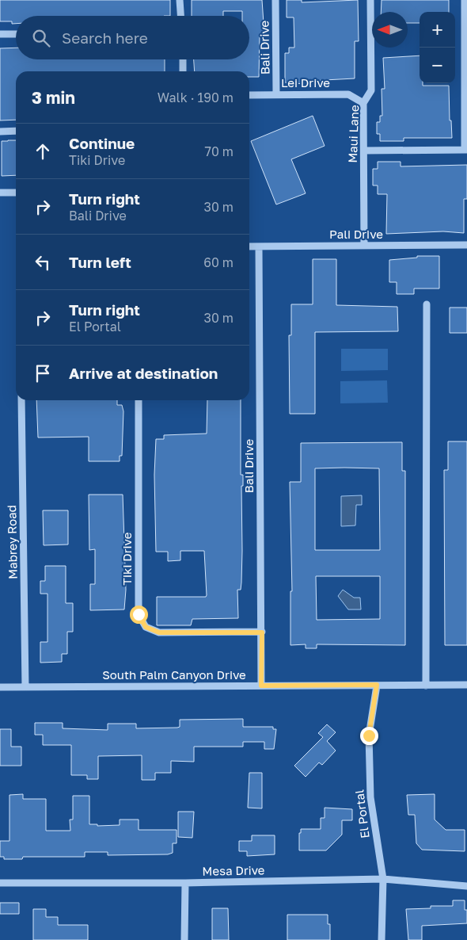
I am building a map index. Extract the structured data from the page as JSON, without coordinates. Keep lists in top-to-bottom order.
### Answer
{
  "streets": {
    "street": [
      "Bali Drive",
      "Lei Drive",
      "Maui Lane",
      "Pali Drive",
      "Mabrey Road",
      "Tiki Drive",
      "South Palm Canyon Drive",
      "El Portal",
      "Mesa Drive"
    ]
  },
  "crossings": [
    ["Bali Drive", "Lei Drive"],
    ["Bali Drive", "Pali Drive"],
    ["Bali Drive", "Tiki Drive"],
    ["Bali Drive", "South Palm Canyon Drive"],
    ["Lei Drive", "Maui Lane"],
    ["Maui Lane", "Pali Drive"],
    ["Mabrey Road", "South Palm Canyon Drive"],
    ["South Palm Canyon Drive", "El Portal"],
    ["El Portal", "Mesa Drive"]
  ],
  "north": "left",
  "page": {
    "map_buttons": ["+", "−"],
    "search": "Search here",
    "heading": ["3 min", "Walk · 190 m"],
    "list": [
      ["Continue", "Tiki Drive", "70 m"],
      ["Turn right", "Bali Drive", "30 m"],
      ["Turn left", "60 m"],
      ["Turn right", "El Portal", "30 m"],
      "Arrive at destination"
    ]
  }
}
